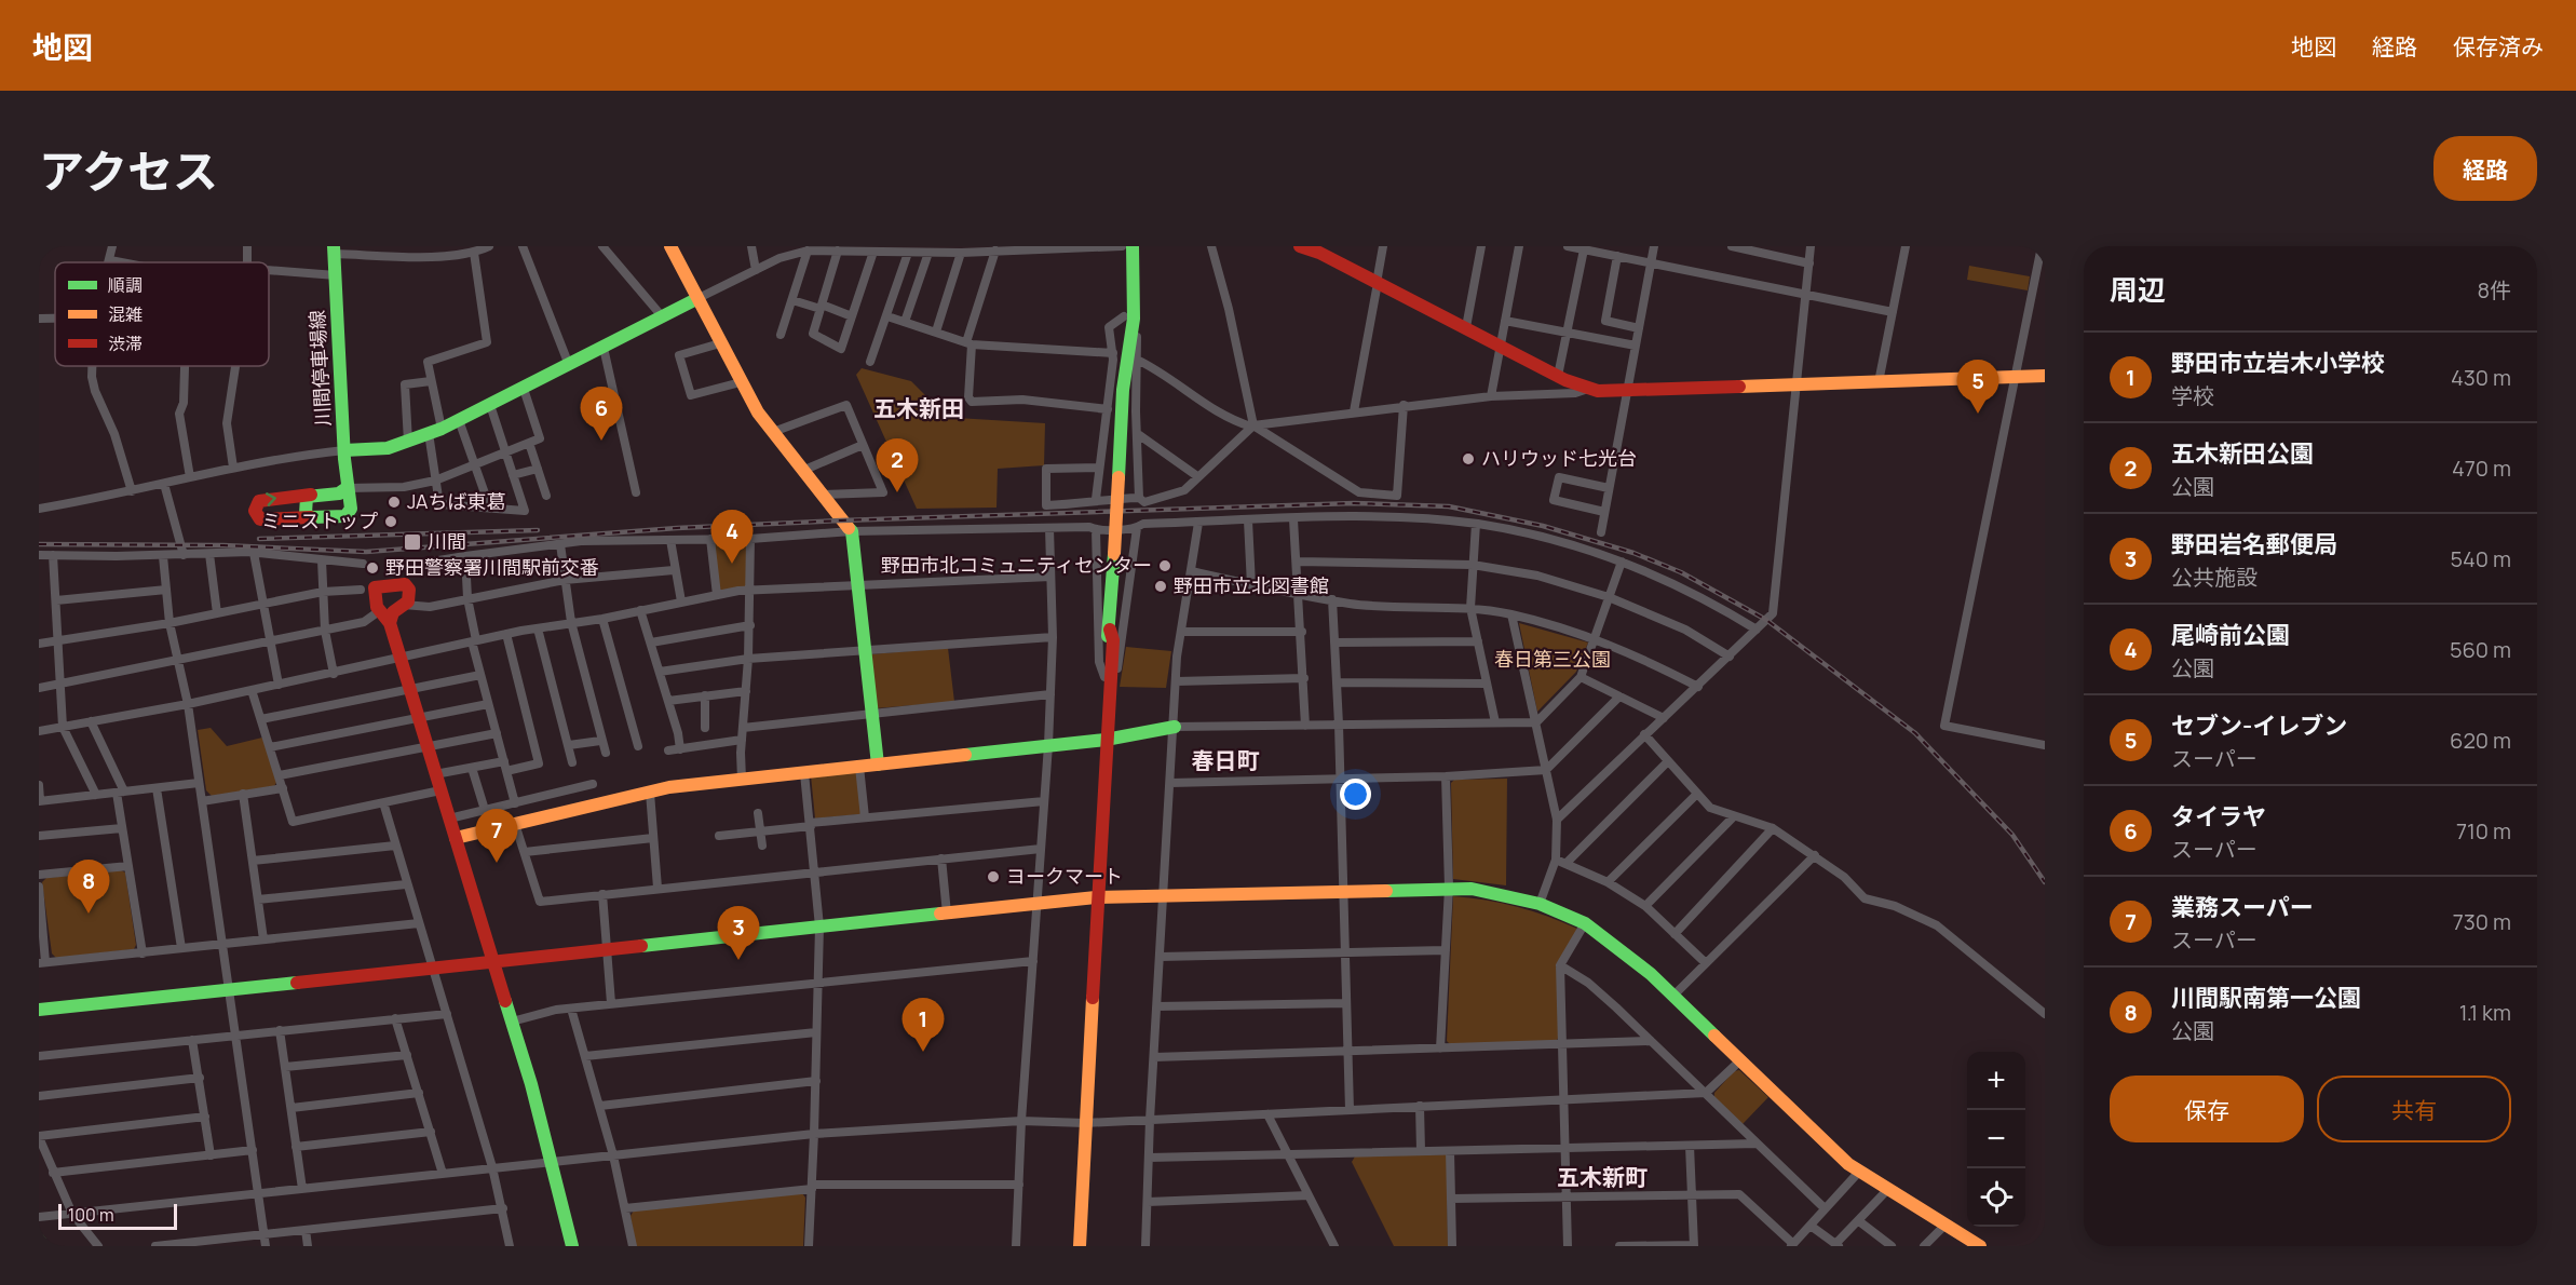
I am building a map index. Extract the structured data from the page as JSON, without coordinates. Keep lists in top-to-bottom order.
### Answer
{
  "streets": {
    "street": ["川間停車場線"]
  },
  "districts": ["五木新田", "春日町", "五木新町"],
  "parks": ["春日第三公園"],
  "places": {
    "other": [
      "ハリウッド七光台",
      "JAちば東葛",
      "ミニストップ",
      "野田市北コミュニティセンター",
      "野田警察署川間駅前交番",
      "野田市立北図書館",
      "ヨークマート"
    ],
    "transit": ["川間"]
  },
  "legend": ["順調", "混雑", "渋滞"],
  "scale_bar": "100 m",
  "page": {
    "header": "地図",
    "nav": ["地図", "経路", "保存済み"],
    "title": "アクセス",
    "buttons": [
      "経路",
      ["保存", "共有"]
    ],
    "heading": ["周辺", "8件"],
    "list": [
      {
        "mark": "1",
        "name": "野田市立岩木小学校",
        "note": "学校",
        "value": "430 m"
      },
      {
        "mark": "2",
        "name": "五木新田公園",
        "note": "公園",
        "value": "470 m"
      },
      {
        "mark": "3",
        "name": "野田岩名郵便局",
        "note": "公共施設",
        "value": "540 m"
      },
      {
        "mark": "4",
        "name": "尾崎前公園",
        "note": "公園",
        "value": "560 m"
      },
      {
        "mark": "5",
        "name": "セブン-イレブン",
        "note": "スーパー",
        "value": "620 m"
      },
      {
        "mark": "6",
        "name": "タイラヤ",
        "note": "スーパー",
        "value": "710 m"
      },
      {
        "mark": "7",
        "name": "業務スーパー",
        "note": "スーパー",
        "value": "730 m"
      },
      {
        "mark": "8",
        "name": "川間駅南第一公園",
        "note": "公園",
        "value": "1.1 km"
      }
    ],
    "pins": [
      "5",
      "6",
      "2",
      "4",
      "7",
      "8",
      "3",
      "1"
    ],
    "map_buttons": ["+", "−"],
    "scale": "100 m"
  }
}
